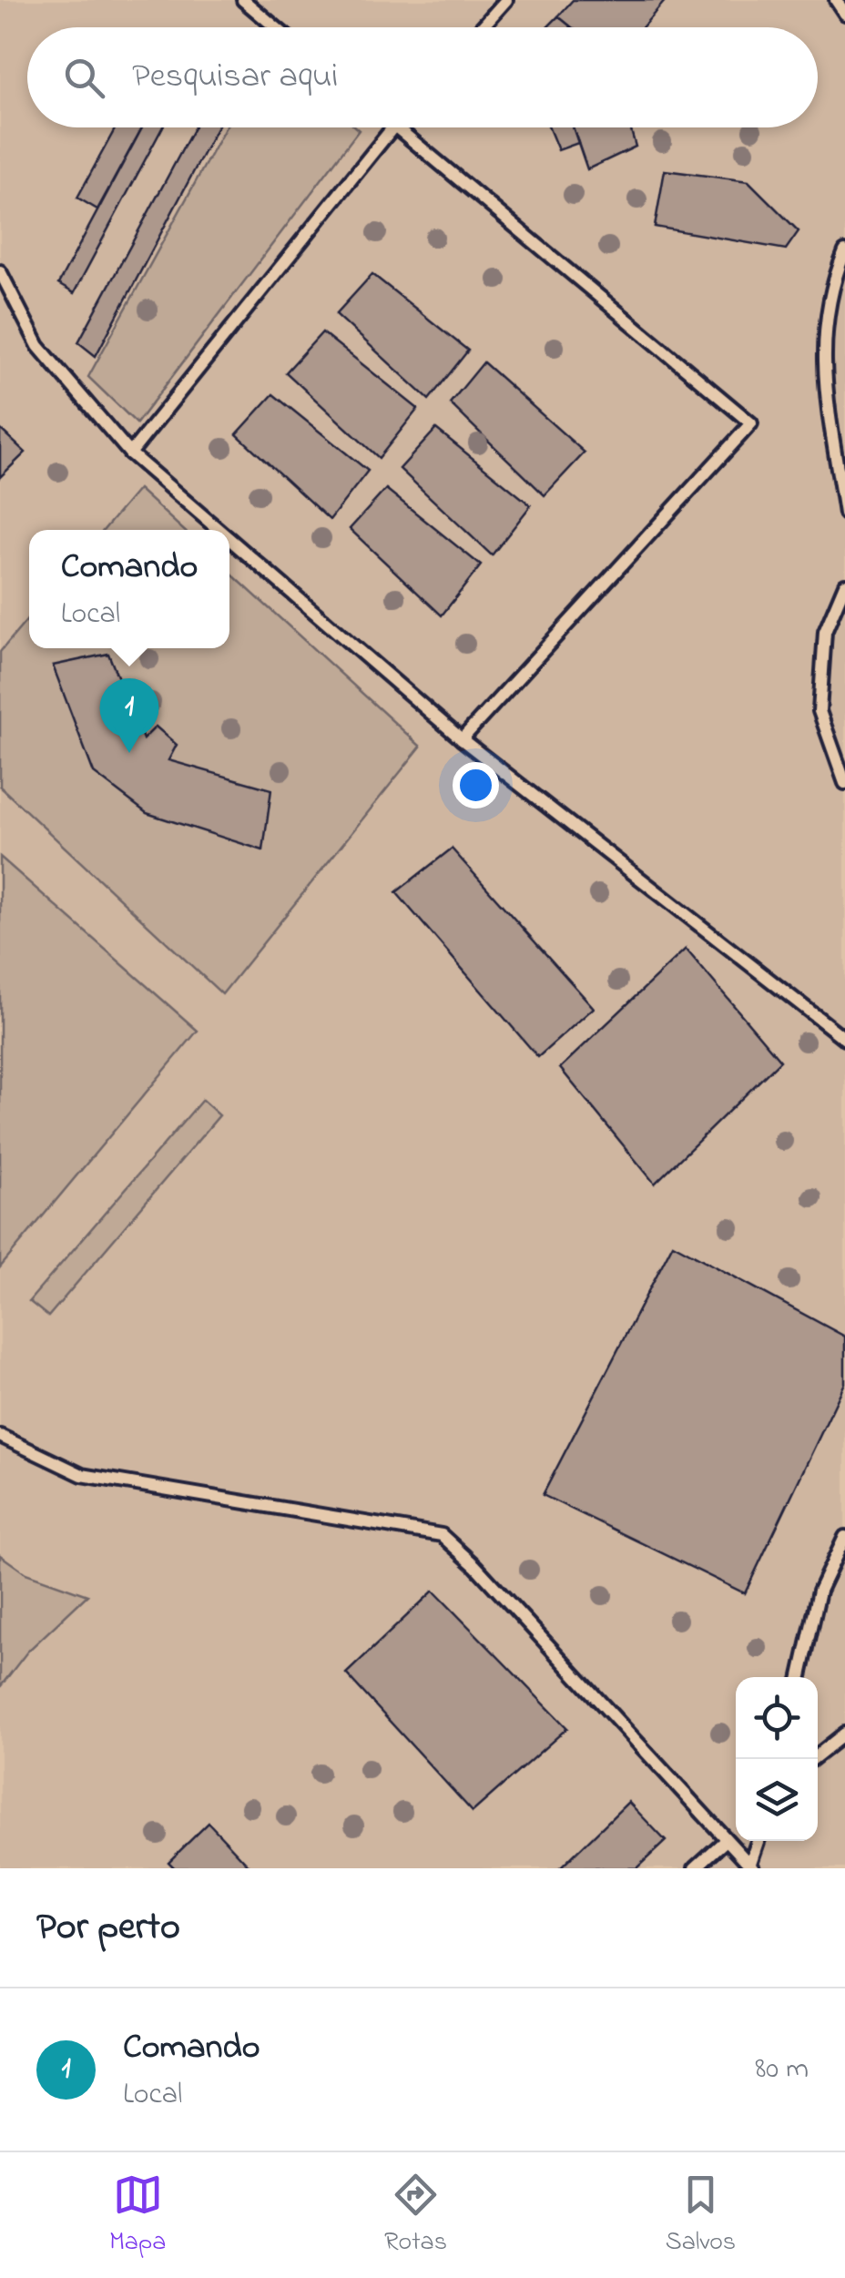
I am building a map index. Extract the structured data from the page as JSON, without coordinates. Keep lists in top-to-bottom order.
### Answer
{
  "page": {
    "search": "Pesquisar aqui",
    "popup": ["Comando", "Local"],
    "pins": "1",
    "heading": "Por perto",
    "list": [
      {
        "mark": "1",
        "name": "Comando",
        "note": "Local",
        "value": "80 m"
      }
    ],
    "nav": ["Mapa", "Rotas", "Salvos"]
  }
}
